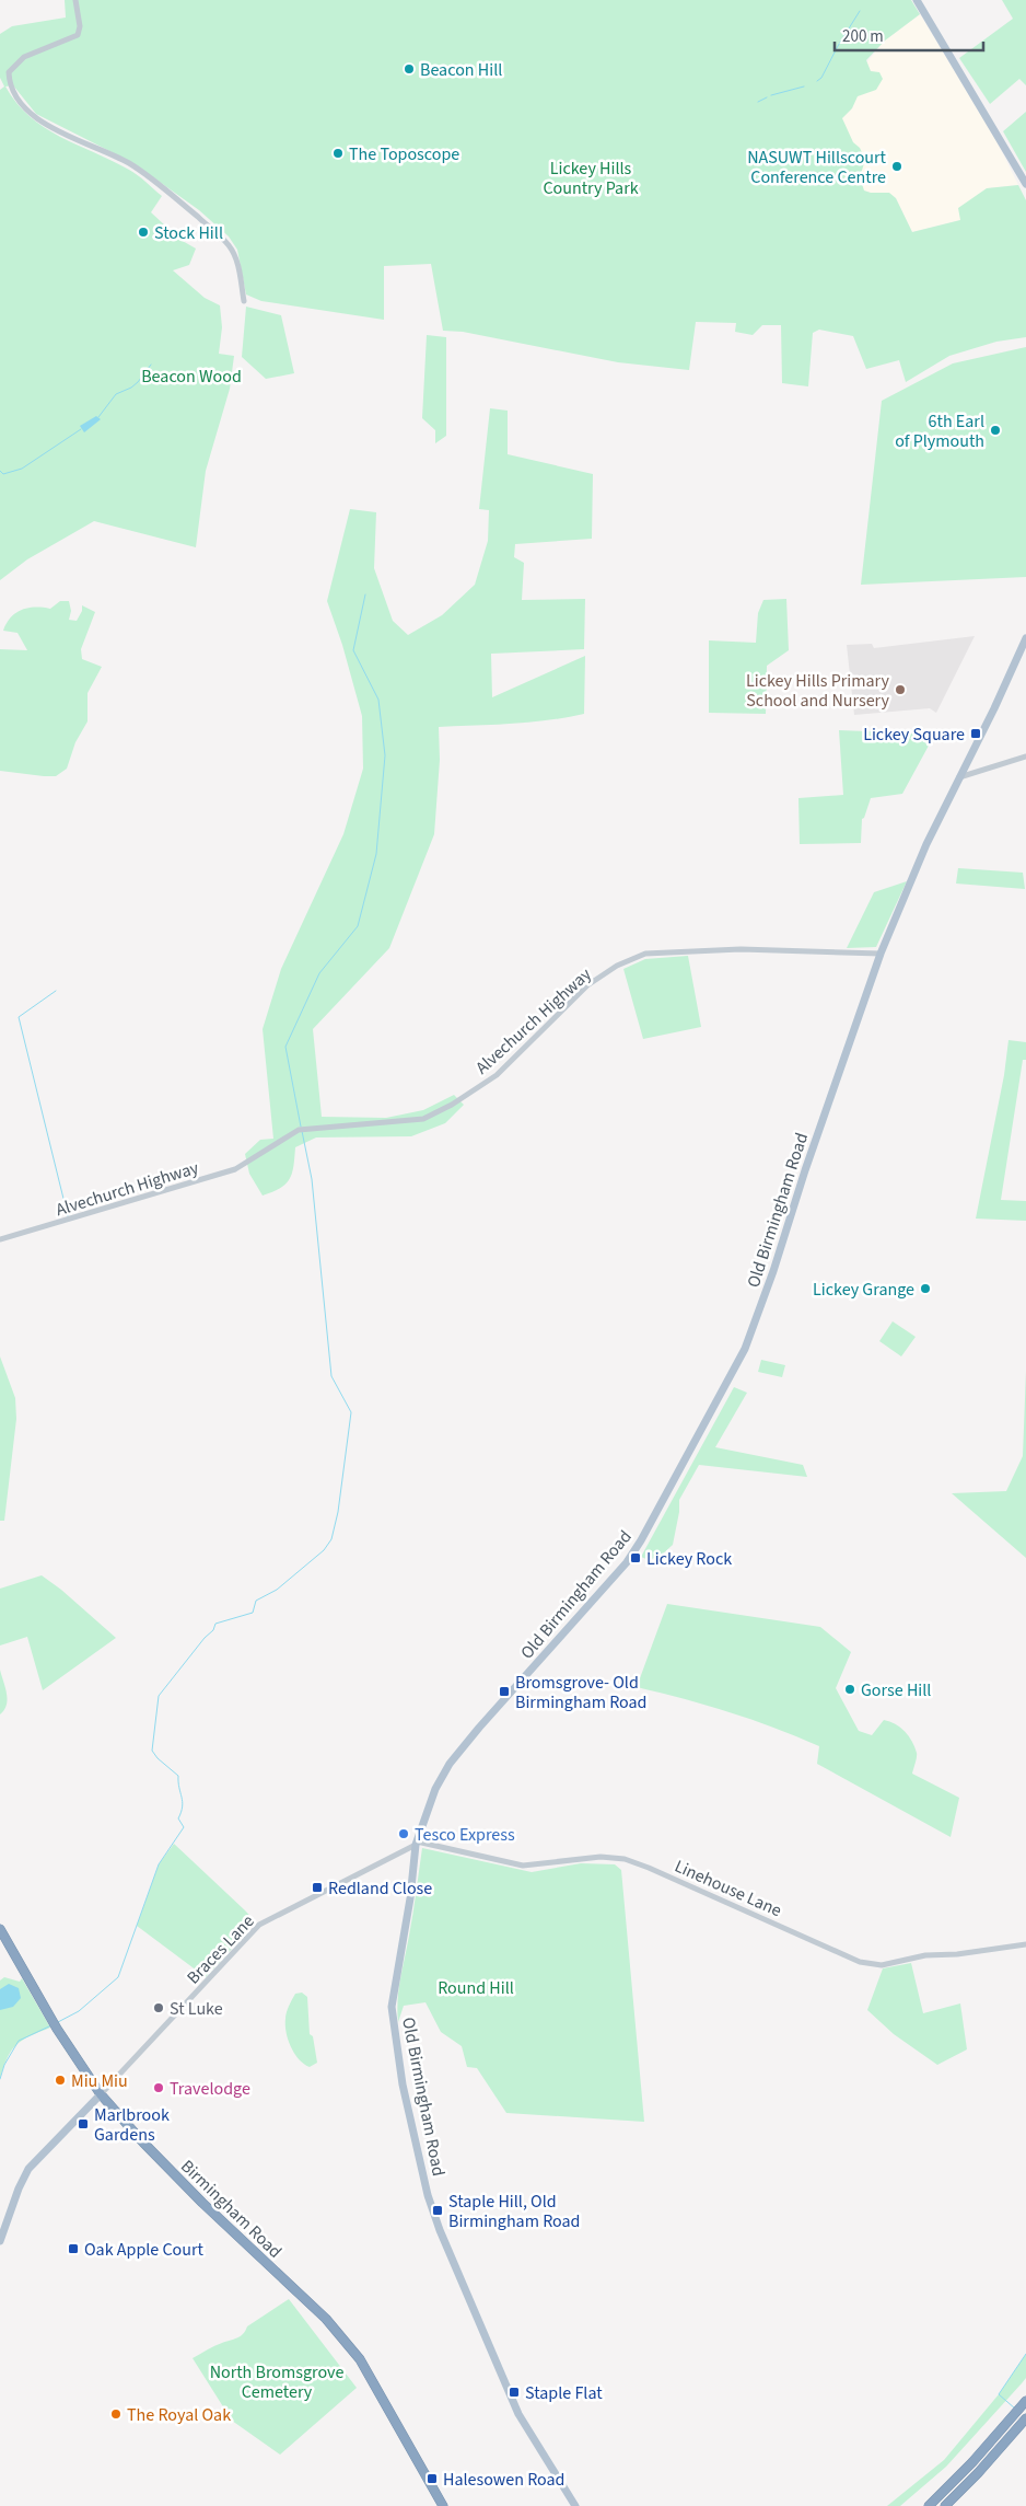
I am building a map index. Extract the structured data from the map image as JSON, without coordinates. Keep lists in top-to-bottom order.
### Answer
{
  "streets": {
    "highway": ["Birmingham Road"],
    "main road": ["Old Birmingham Road"],
    "street": ["Alvechurch Highway", "Linehouse Lane", "Braces Lane"]
  },
  "crossings": [
    ["Alvechurch Highway", "Old Birmingham Road"],
    ["Old Birmingham Road", "Linehouse Lane"],
    ["Old Birmingham Road", "Braces Lane"],
    ["Linehouse Lane", "Braces Lane"],
    ["Braces Lane", "Birmingham Road"]
  ],
  "parks": [
    "Lickey Hills Country Park",
    "Beacon Wood",
    "Round Hill",
    "North Bromsgrove Cemetery"
  ],
  "places": {
    "other": [
      "Beacon Hill",
      "The Toposcope",
      "NASUWT Hillscourt Conference Centre",
      "Stock Hill",
      "6th Earl of Plymouth",
      "Lickey Hills Primary School and Nursery",
      "Lickey Grange",
      "Gorse Hill",
      "Tesco Express",
      "St Luke",
      "Miu Miu",
      "Travelodge",
      "The Royal Oak"
    ],
    "transit": [
      "Lickey Square",
      "Lickey Rock",
      "Bromsgrove- Old Birmingham Road",
      "Redland Close",
      "Marlbrook Gardens",
      "Staple Hill, Old Birmingham Road",
      "Oak Apple Court",
      "Staple Flat",
      "Halesowen Road"
    ]
  },
  "scale_bar": "200 m"
}
